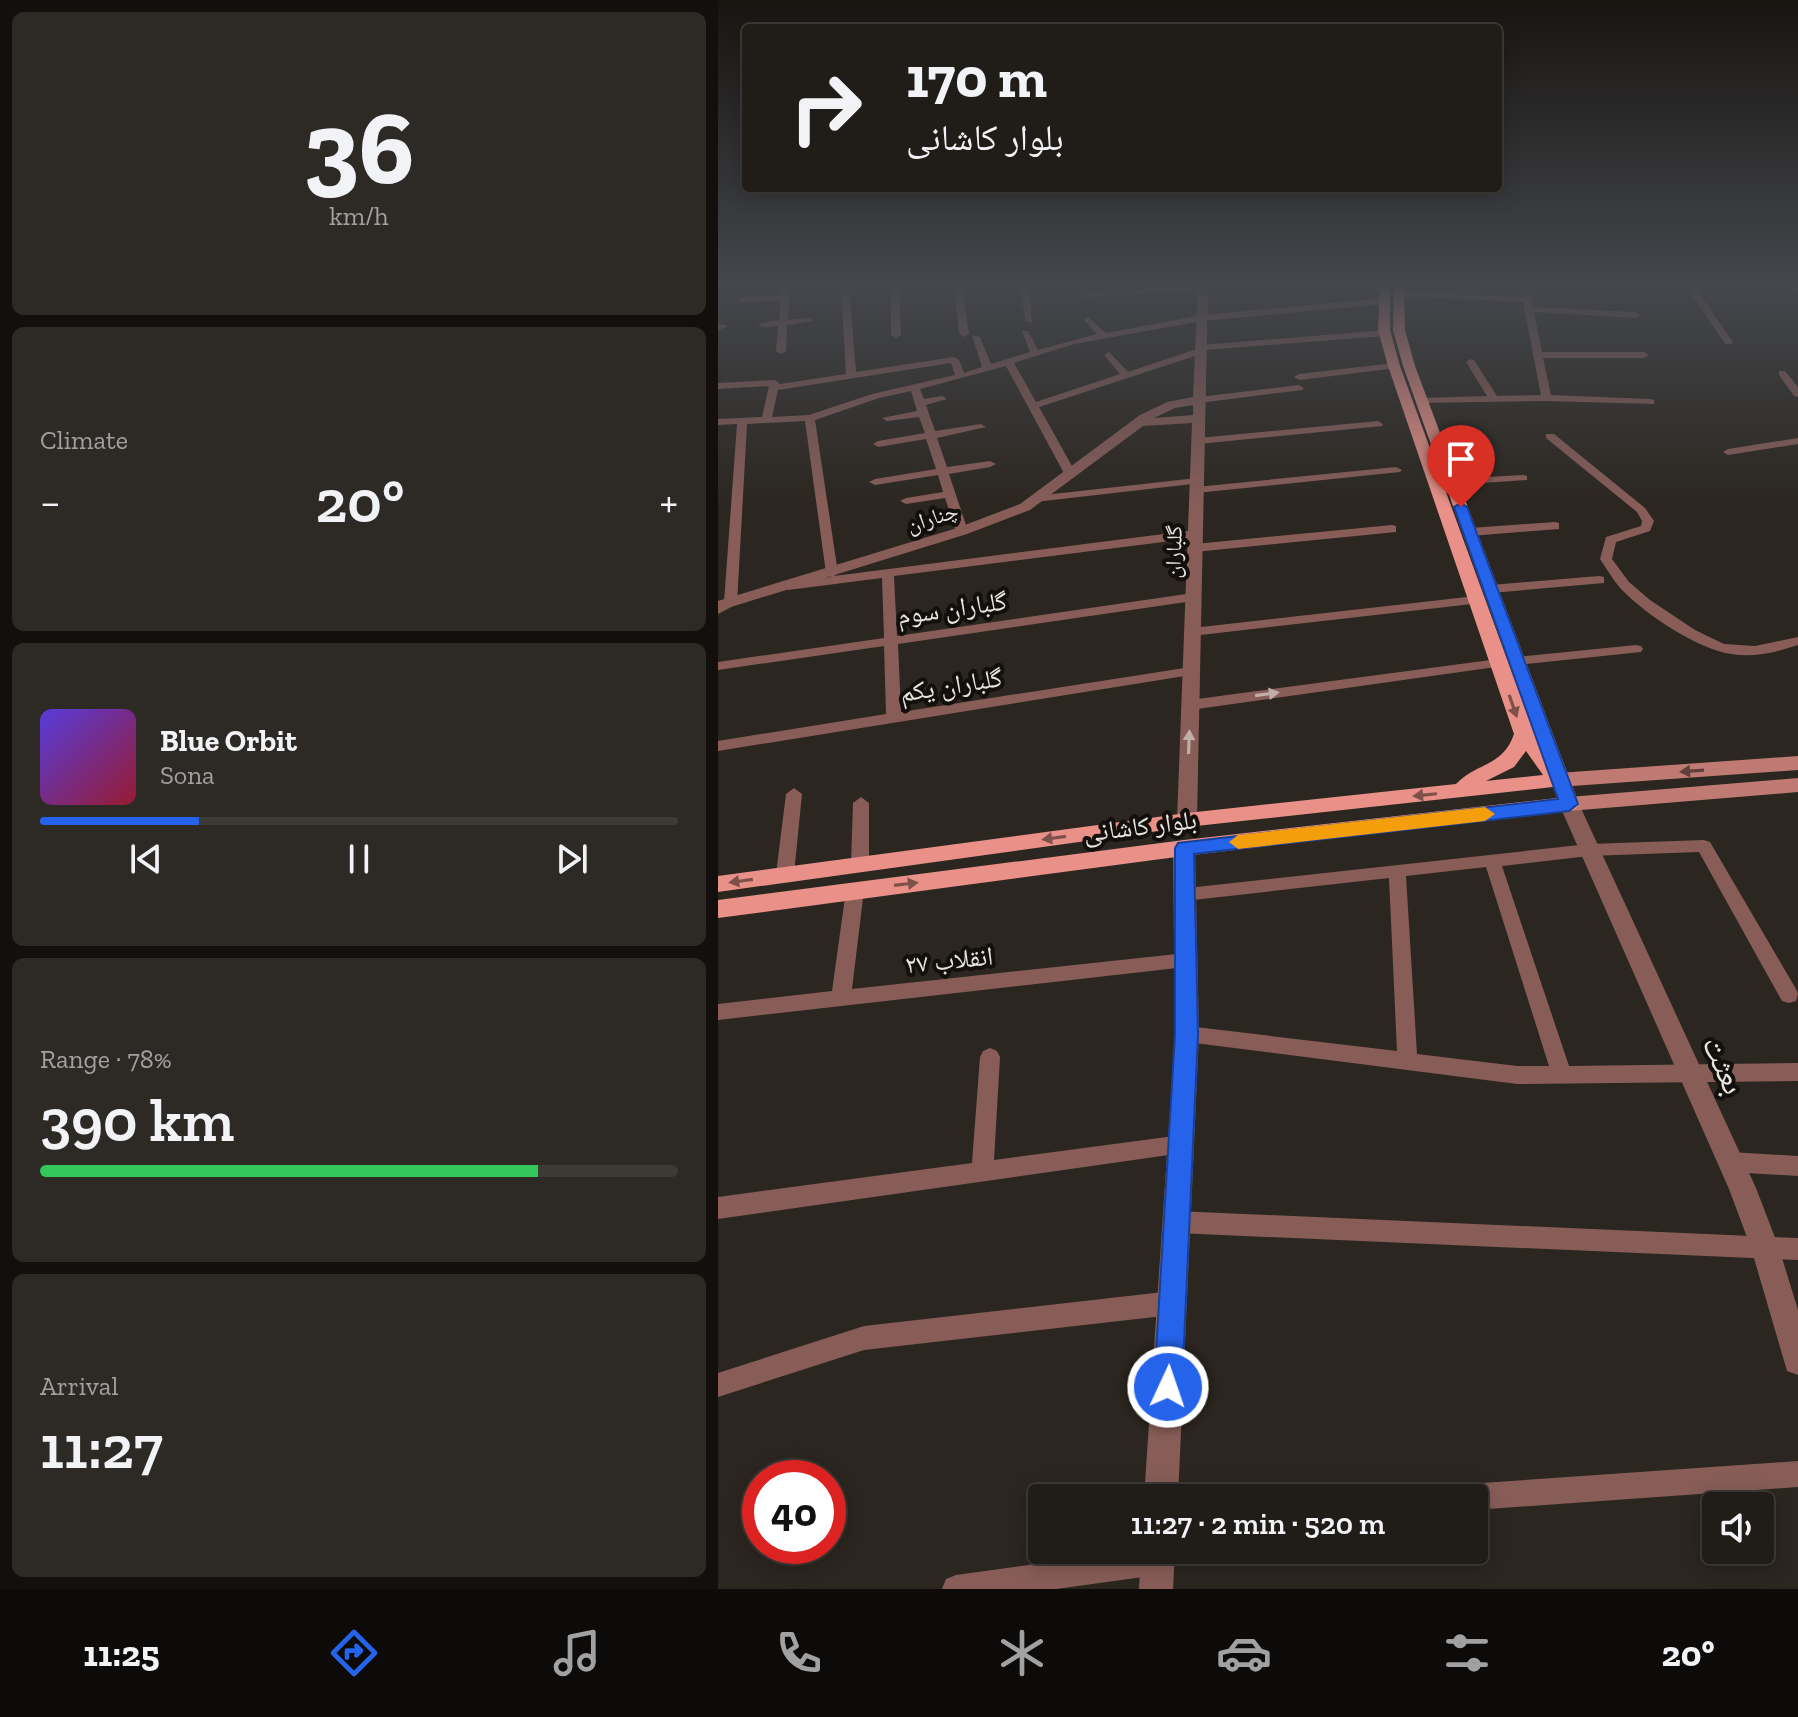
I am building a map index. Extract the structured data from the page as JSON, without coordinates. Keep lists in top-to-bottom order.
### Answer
{
  "streets": {
    "main road": ["بلوار کاشانی"],
    "street": [
      "چناران",
      "گلباران",
      "گلباران سوم",
      "گلباران یکم",
      "انقلاب ۲۷",
      "بعثت"
    ]
  },
  "crossings": [
    ["چناران", "گلباران"],
    ["گلباران", "گلباران سوم"],
    ["گلباران", "گلباران یکم"],
    ["گلباران", "بلوار کاشانی"],
    ["بلوار کاشانی", "بعثت"]
  ],
  "page": {
    "tile": [
      ["36", "km/h"],
      "Climate",
      ["Range · 78%", "390 km"],
      ["Arrival", "11:27"]
    ],
    "turn": ["170 m", "بلوار کاشانی"],
    "heat": ["−", "20°", "+"],
    "song": ["Blue Orbit", "Sona"],
    "limit": "40",
    "trip": "11:27 · 2 min · 520 m",
    "tabs": ["11:25", "20°"]
  }
}
